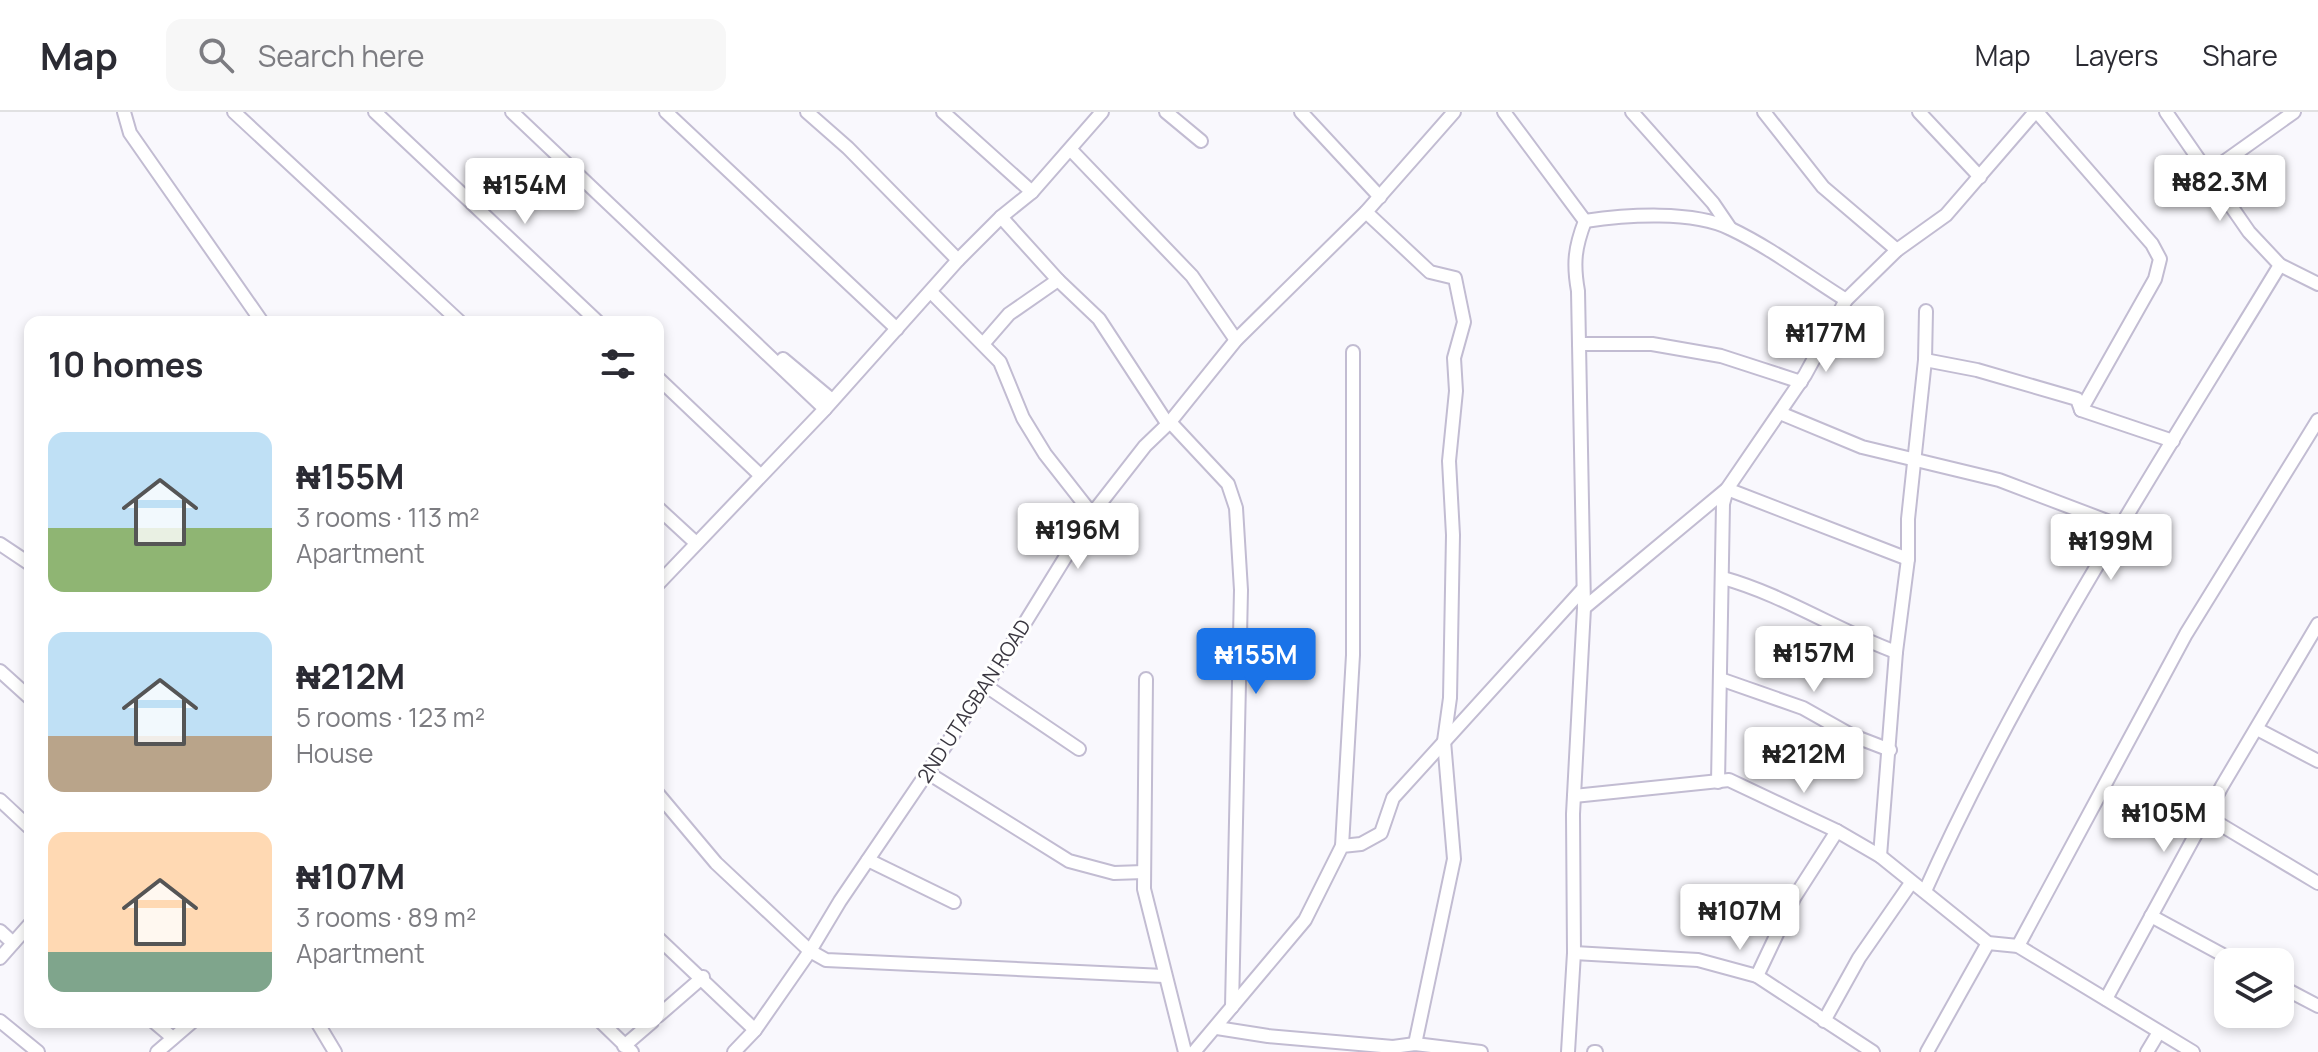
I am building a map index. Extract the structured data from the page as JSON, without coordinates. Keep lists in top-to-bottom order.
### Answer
{
  "streets": {
    "street": ["2ND UTAGBAN ROAD"]
  },
  "page": {
    "header": "Map",
    "search": "Search here",
    "nav": ["Map", "Layers", "Share"],
    "price": [
      "₦82.3M",
      "₦154M",
      "₦177M",
      "₦196M",
      "₦199M",
      "₦157M",
      "₦155M",
      "₦212M",
      "₦105M",
      "₦107M"
    ],
    "heading": "10 homes",
    "list": [
      {
        "name": "₦155M",
        "note": "3 rooms · 113 m² · Apartment"
      },
      {
        "name": "₦212M",
        "note": "5 rooms · 123 m² · House"
      },
      {
        "name": "₦107M",
        "note": "3 rooms · 89 m² · Apartment"
      }
    ]
  }
}
